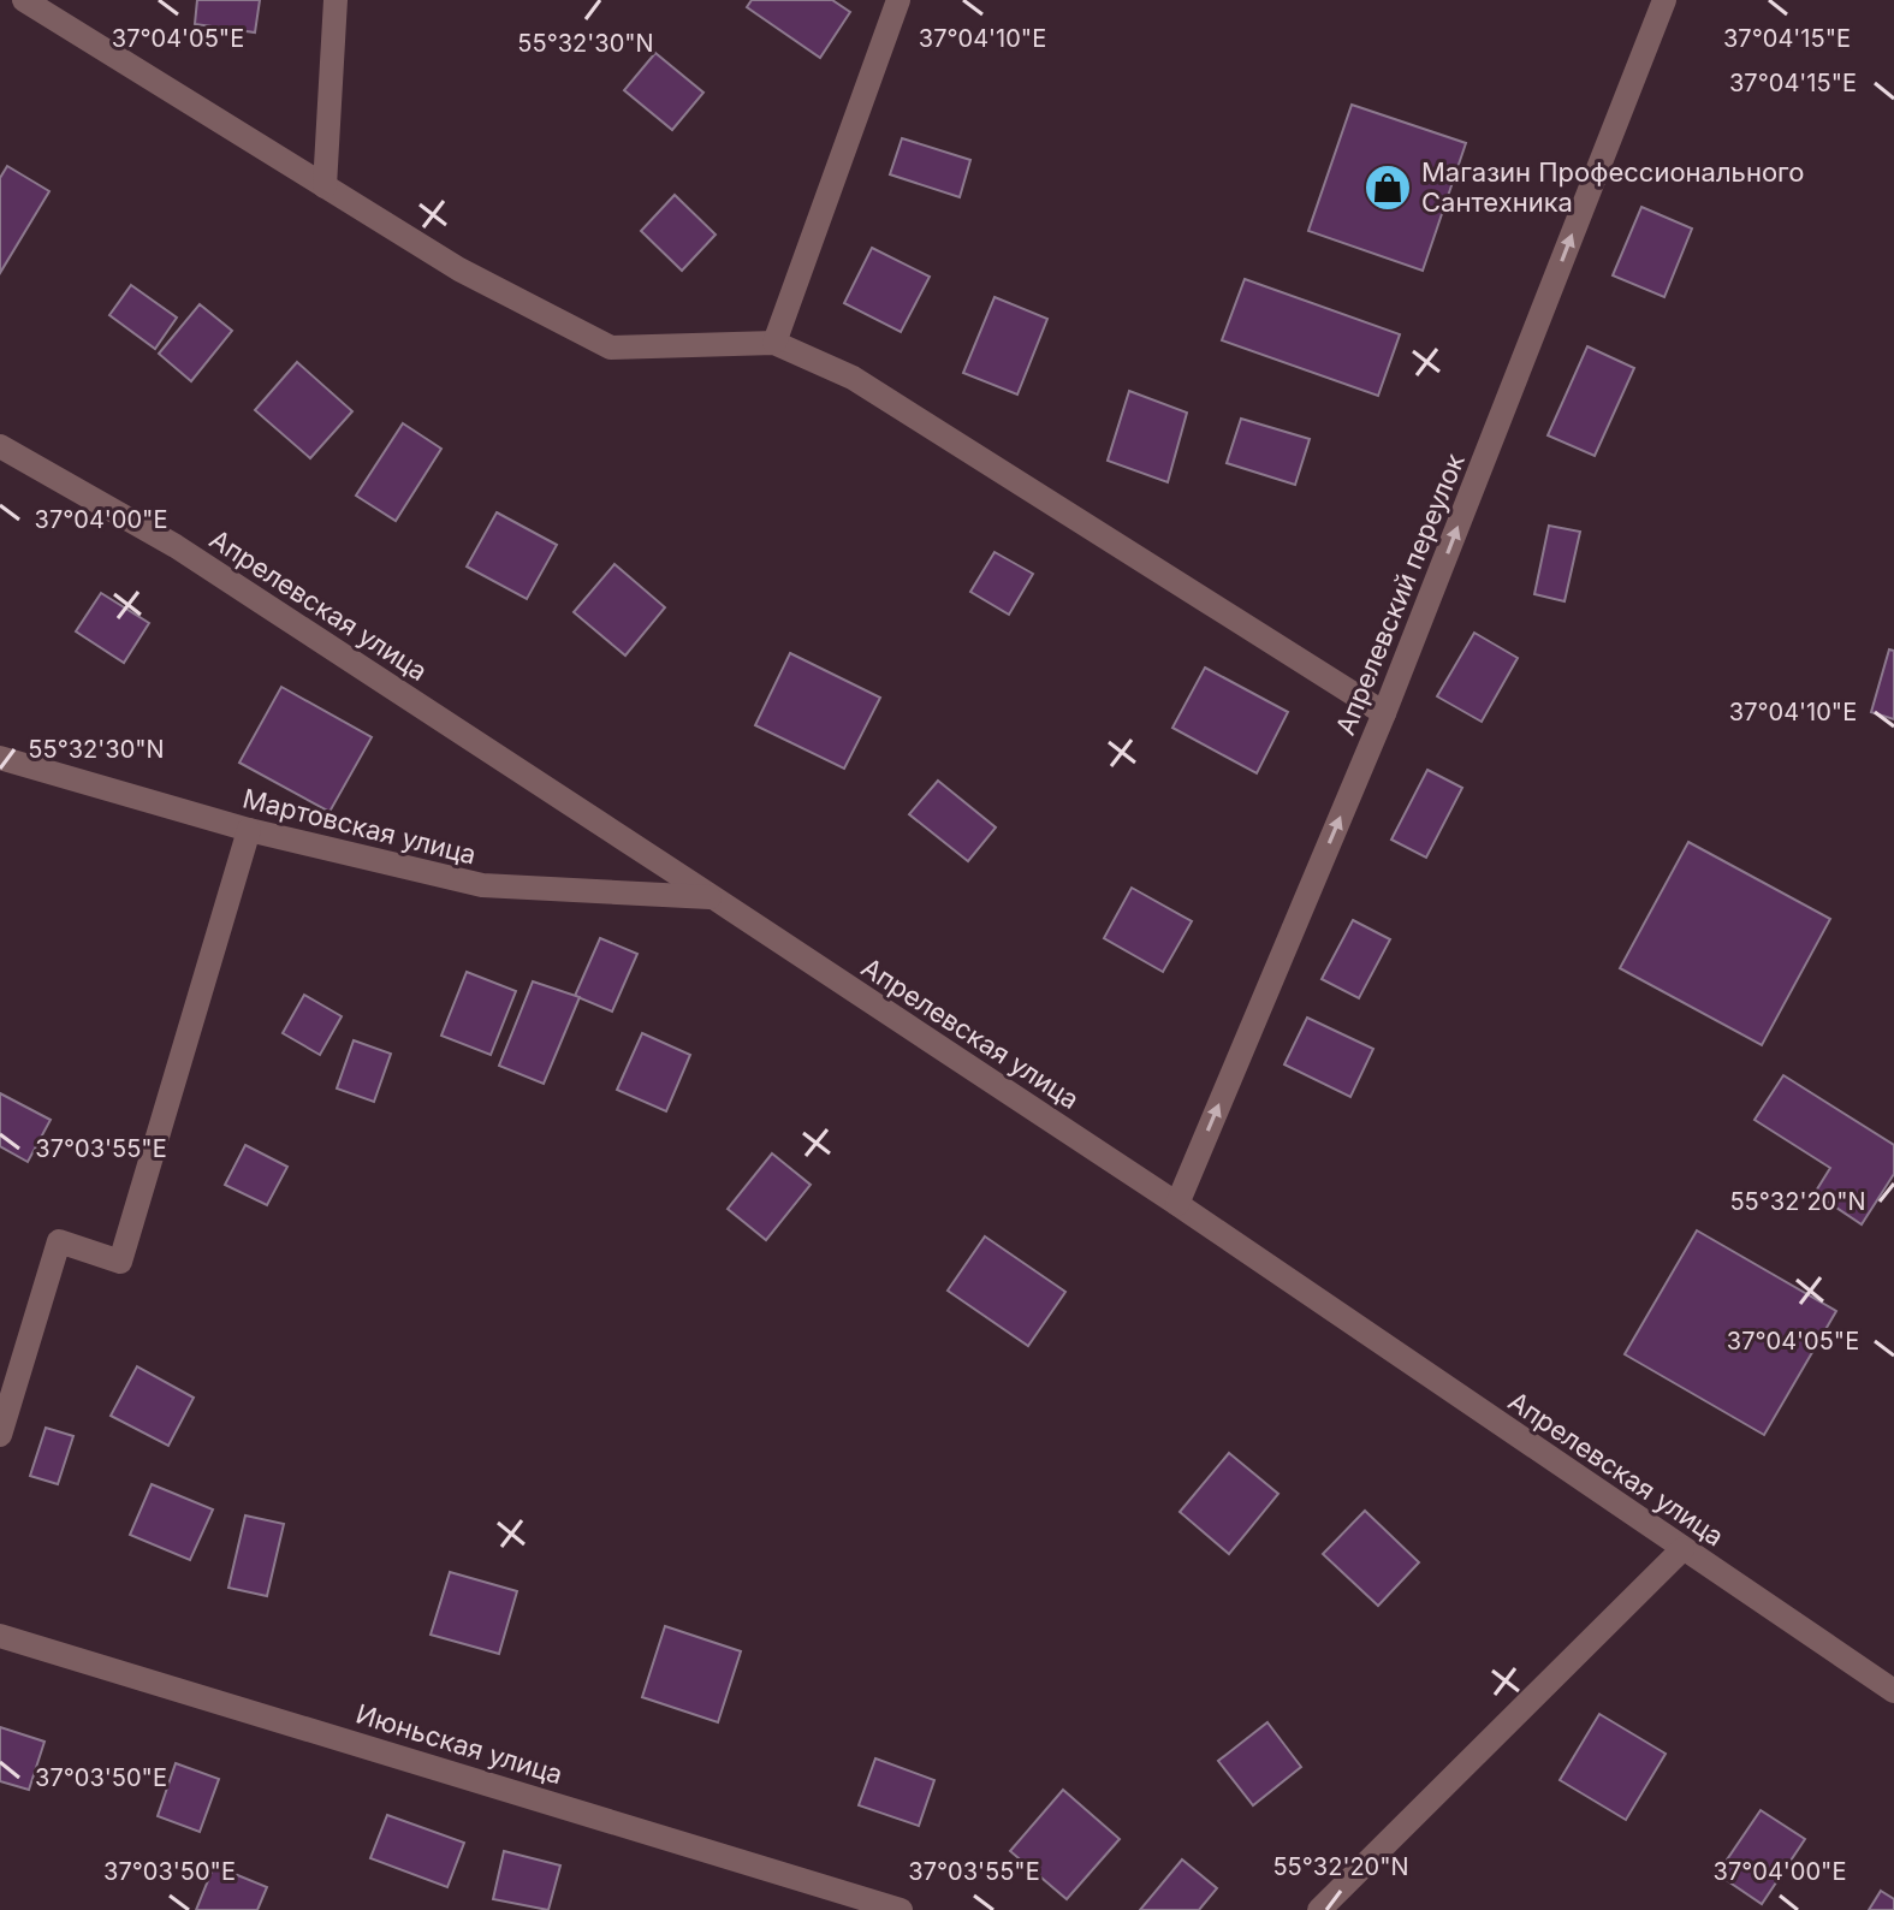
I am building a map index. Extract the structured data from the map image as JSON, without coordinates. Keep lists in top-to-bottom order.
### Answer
{
  "streets": {
    "street": [
      "Апрелевский переулок",
      "Апрелевская улица",
      "Мартовская улица",
      "Июньская улица"
    ]
  },
  "crossings": [
    ["Апрелевский переулок", "Апрелевская улица"],
    ["Апрелевская улица", "Мартовская улица"]
  ],
  "one_way": ["Апрелевский переулок"],
  "places": {
    "shop": ["Магазин Профессионального Сантехника"]
  },
  "coordinates": [
    "37°04'05\"E",
    "37°04'10\"E",
    "37°04'15\"E",
    "55°32'30\"N",
    "37°04'00\"E",
    "37°03'55\"E",
    "55°32'20\"N",
    "37°03'50\"E"
  ]
}
